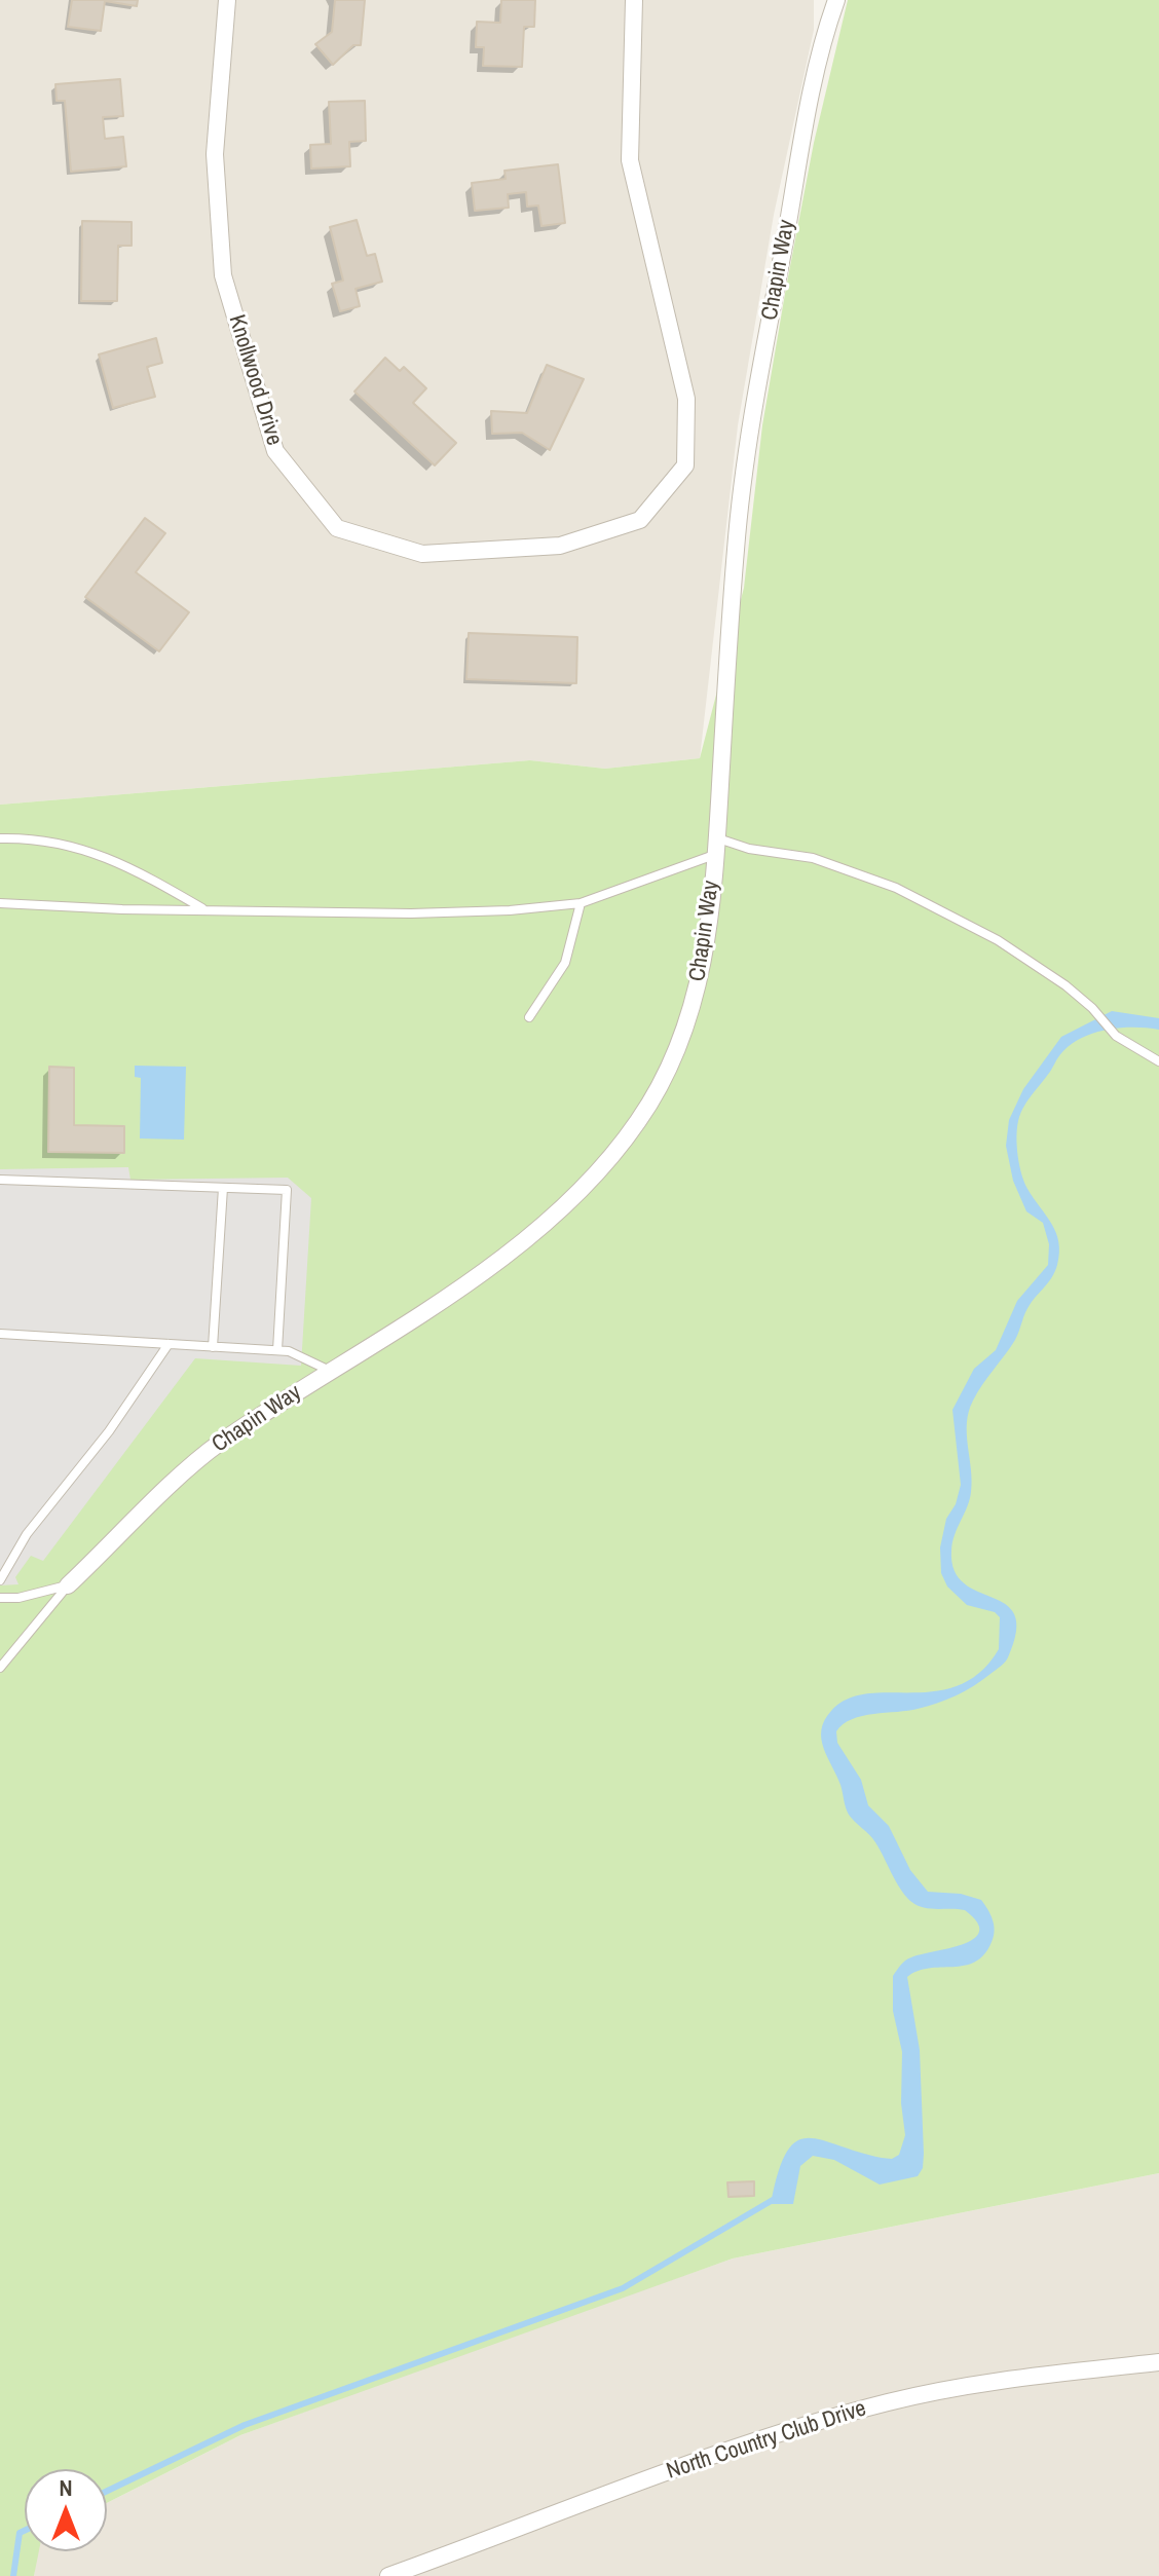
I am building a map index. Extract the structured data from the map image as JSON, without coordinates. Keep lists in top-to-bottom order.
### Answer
{
  "streets": {
    "street": ["Chapin Way", "Knollwood Drive", "North Country Club Drive"]
  },
  "north": "top"
}
